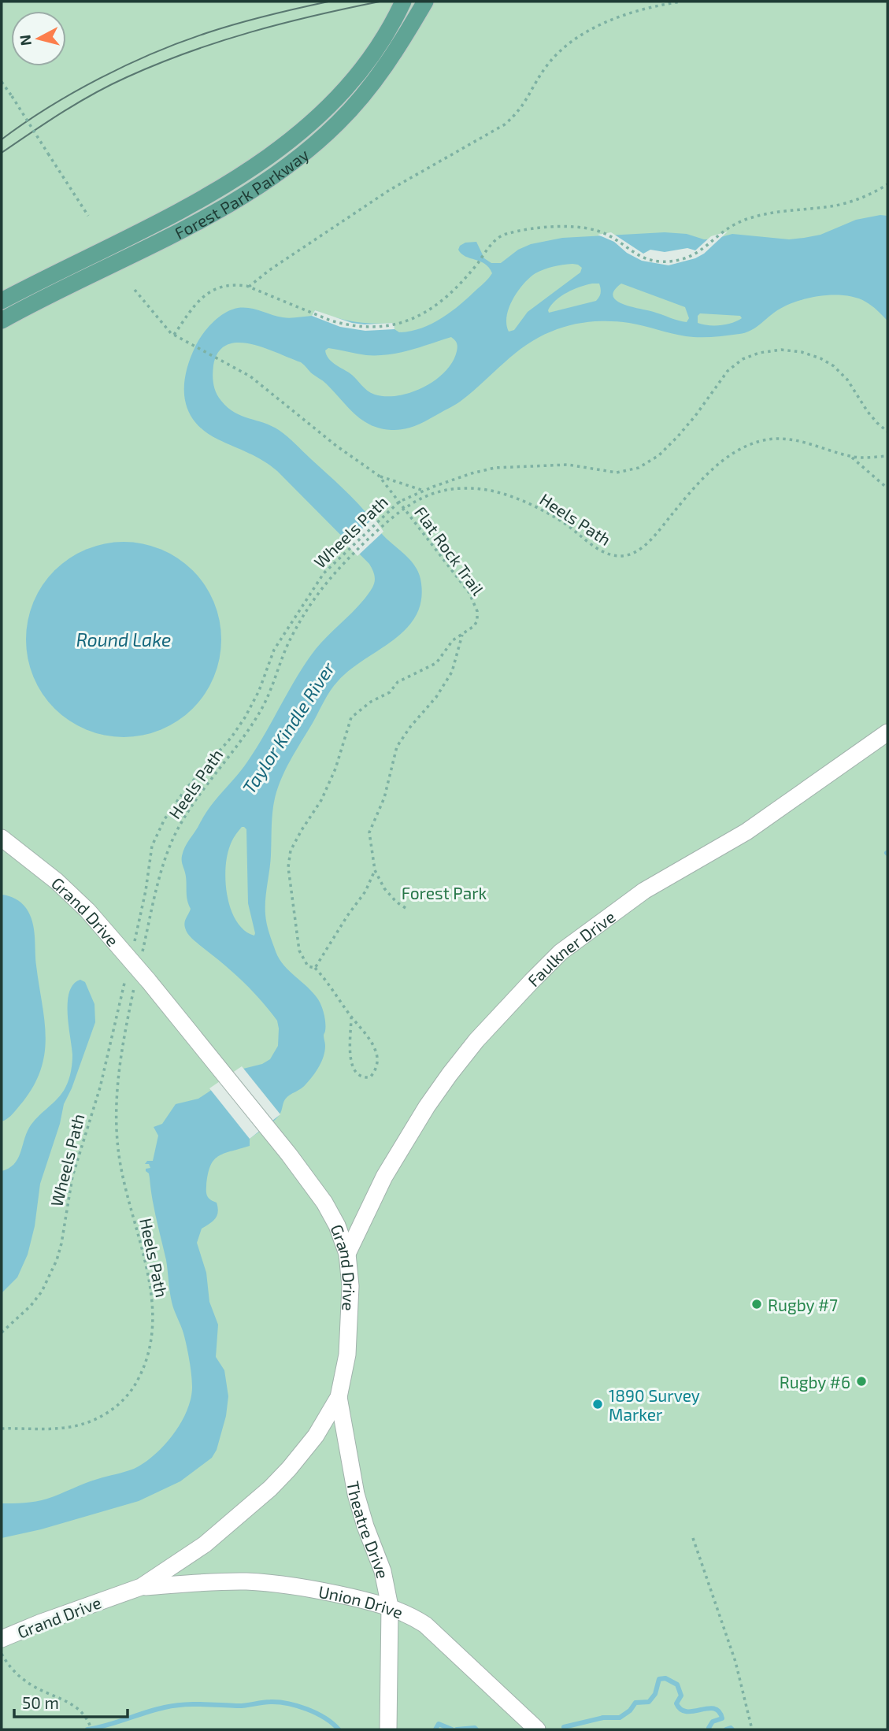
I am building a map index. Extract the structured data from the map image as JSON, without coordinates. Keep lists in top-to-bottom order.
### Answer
{
  "streets": {
    "main road": ["Forest Park Parkway"],
    "street": [
      "Grand Drive",
      "Faulkner Drive",
      "Theatre Drive",
      "Union Drive"
    ],
    "path": ["Heels Path", "Wheels Path", "Flat Rock Trail"]
  },
  "crossings": [
    ["Heels Path", "Flat Rock Trail"],
    ["Grand Drive", "Faulkner Drive"],
    ["Grand Drive", "Theatre Drive"],
    ["Grand Drive", "Union Drive"],
    ["Theatre Drive", "Union Drive"]
  ],
  "water": ["Round Lake", "Taylor Kindle River"],
  "parks": ["Forest Park"],
  "places": ["Rugby #7", "Rugby #6", "1890 Survey Marker"],
  "scale_bar": "50 m",
  "north": "left"
}
